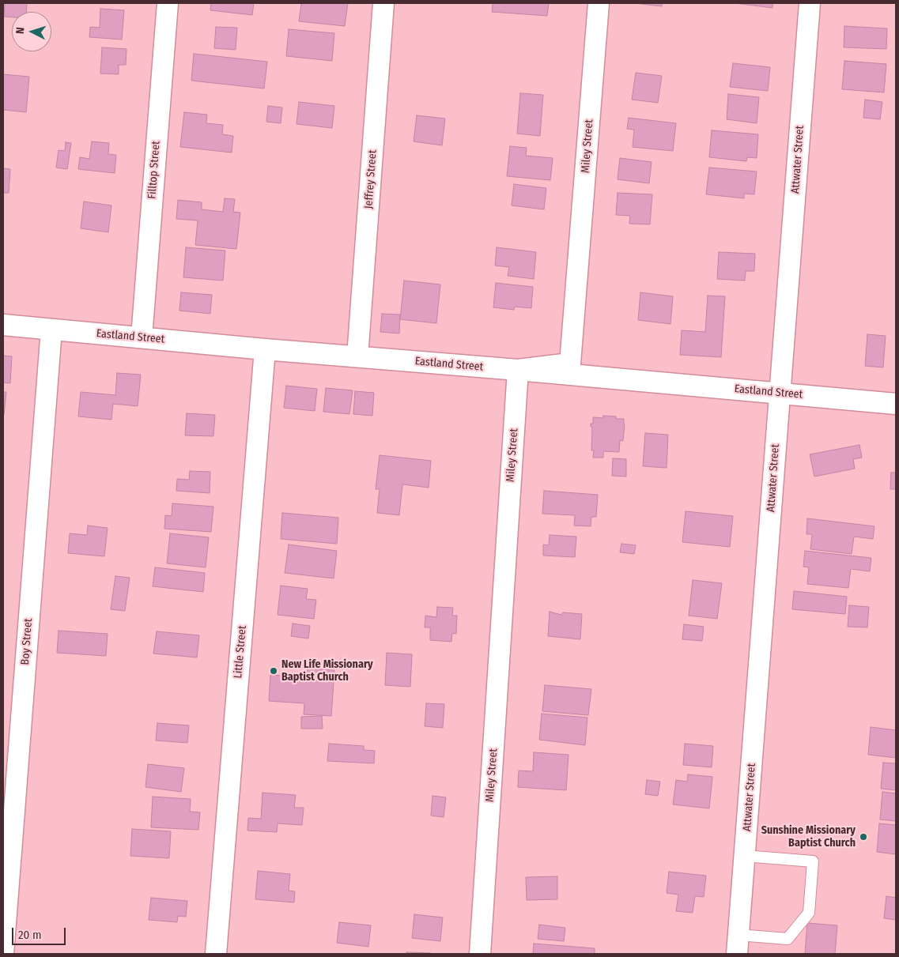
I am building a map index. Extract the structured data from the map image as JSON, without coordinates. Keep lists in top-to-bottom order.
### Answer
{
  "streets": {
    "street": [
      "Miley Street",
      "Attwater Street",
      "Filltop Street",
      "Jeffrey Street",
      "Eastland Street",
      "Boy Street",
      "Little Street"
    ]
  },
  "crossings": [
    ["Miley Street", "Eastland Street"],
    ["Attwater Street", "Eastland Street"],
    ["Filltop Street", "Eastland Street"],
    ["Jeffrey Street", "Eastland Street"],
    ["Eastland Street", "Boy Street"],
    ["Eastland Street", "Little Street"]
  ],
  "places": ["New Life Missionary Baptist Church", "Sunshine Missionary Baptist Church"],
  "scale_bar": "20 m",
  "north": "left"
}
